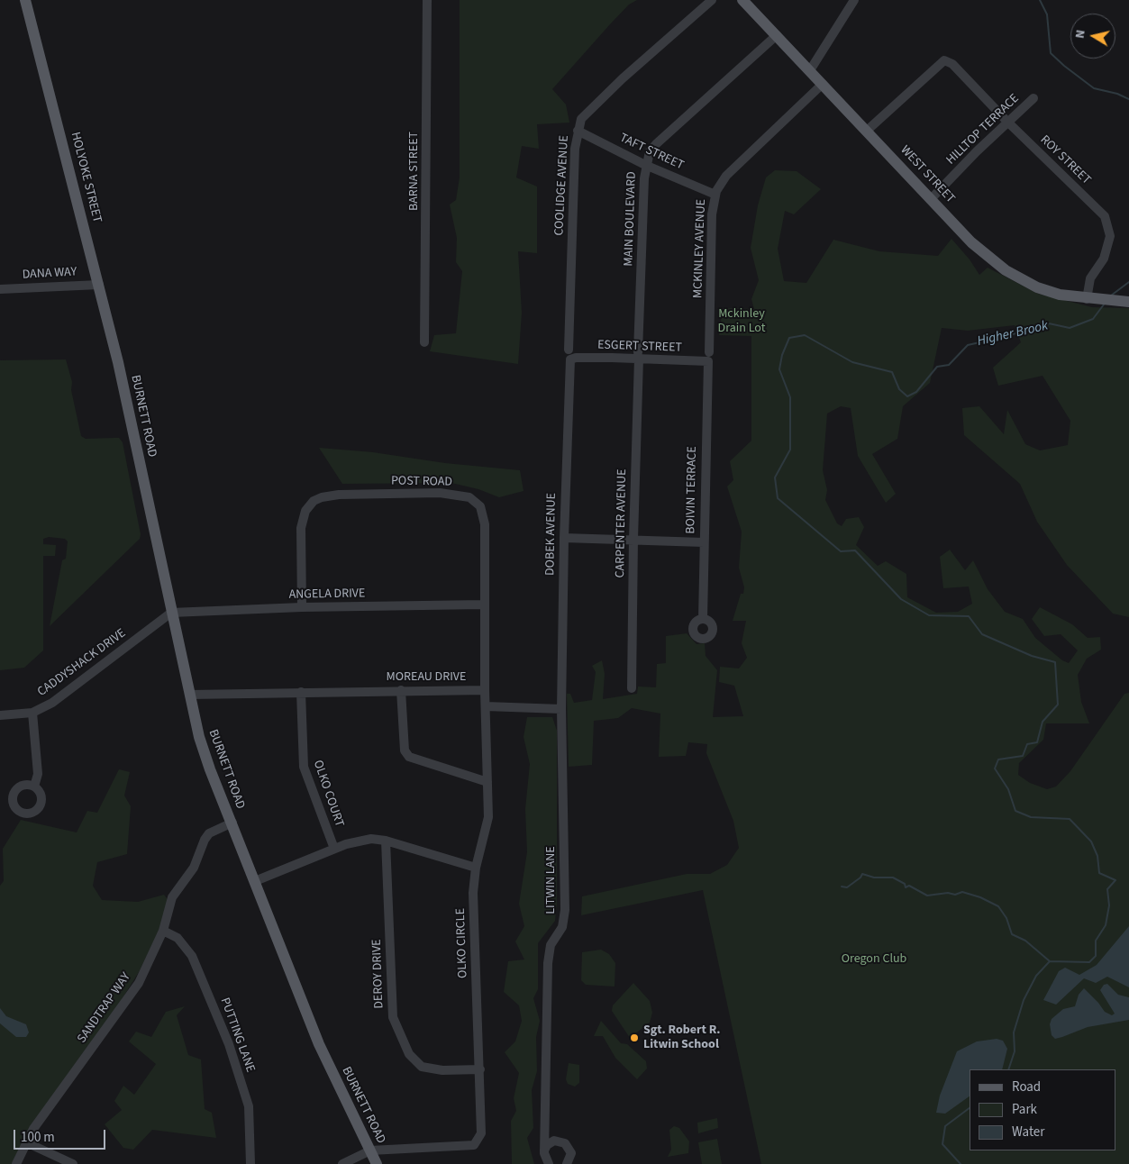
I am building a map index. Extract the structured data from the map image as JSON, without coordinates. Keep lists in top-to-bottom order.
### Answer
{
  "streets": {
    "main road": ["WEST STREET", "HOLYOKE STREET", "BURNETT ROAD"],
    "street": [
      "HILLTOP TERRACE",
      "TAFT STREET",
      "ROY STREET",
      "BARNA STREET",
      "COOLIDGE AVENUE",
      "MAIN BOULEVARD",
      "MCKINLEY AVENUE",
      "DANA WAY",
      "ESGERT STREET",
      "POST ROAD",
      "BOIVIN TERRACE",
      "CARPENTER AVENUE",
      "DOBEK AVENUE",
      "ANGELA DRIVE",
      "CADDYSHACK DRIVE",
      "MOREAU DRIVE",
      "OLKO COURT",
      "LITWIN LANE",
      "OLKO CIRCLE",
      "DEROY DRIVE",
      "SANDTRAP WAY",
      "PUTTING LANE"
    ]
  },
  "crossings": [
    ["HILLTOP TERRACE", "ROY STREET"],
    ["HILLTOP TERRACE", "WEST STREET"],
    ["TAFT STREET", "COOLIDGE AVENUE"],
    ["TAFT STREET", "MAIN BOULEVARD"],
    ["TAFT STREET", "MCKINLEY AVENUE"],
    ["ROY STREET", "WEST STREET"],
    ["WEST STREET", "MAIN BOULEVARD"],
    ["WEST STREET", "MCKINLEY AVENUE"],
    ["HOLYOKE STREET", "DANA WAY"],
    ["HOLYOKE STREET", "BURNETT ROAD"],
    ["MAIN BOULEVARD", "ESGERT STREET"],
    ["MAIN BOULEVARD", "CARPENTER AVENUE"],
    ["ESGERT STREET", "BOIVIN TERRACE"],
    ["ESGERT STREET", "CARPENTER AVENUE"],
    ["ESGERT STREET", "DOBEK AVENUE"],
    ["BURNETT ROAD", "ANGELA DRIVE"],
    ["BURNETT ROAD", "CADDYSHACK DRIVE"],
    ["BURNETT ROAD", "MOREAU DRIVE"],
    ["BURNETT ROAD", "OLKO CIRCLE"],
    ["BURNETT ROAD", "SANDTRAP WAY"],
    ["POST ROAD", "ANGELA DRIVE"],
    ["POST ROAD", "MOREAU DRIVE"],
    ["DOBEK AVENUE", "LITWIN LANE"],
    ["ANGELA DRIVE", "CADDYSHACK DRIVE"],
    ["MOREAU DRIVE", "OLKO COURT"],
    ["OLKO CIRCLE", "DEROY DRIVE"],
    ["SANDTRAP WAY", "PUTTING LANE"]
  ],
  "water": ["Higher Brook"],
  "parks": ["Mckinley Drain Lot", "Oregon Club"],
  "places": ["Sgt. Robert R. Litwin School"],
  "legend": ["Road", "Park", "Water"],
  "scale_bar": "100 m",
  "north": "left"
}
